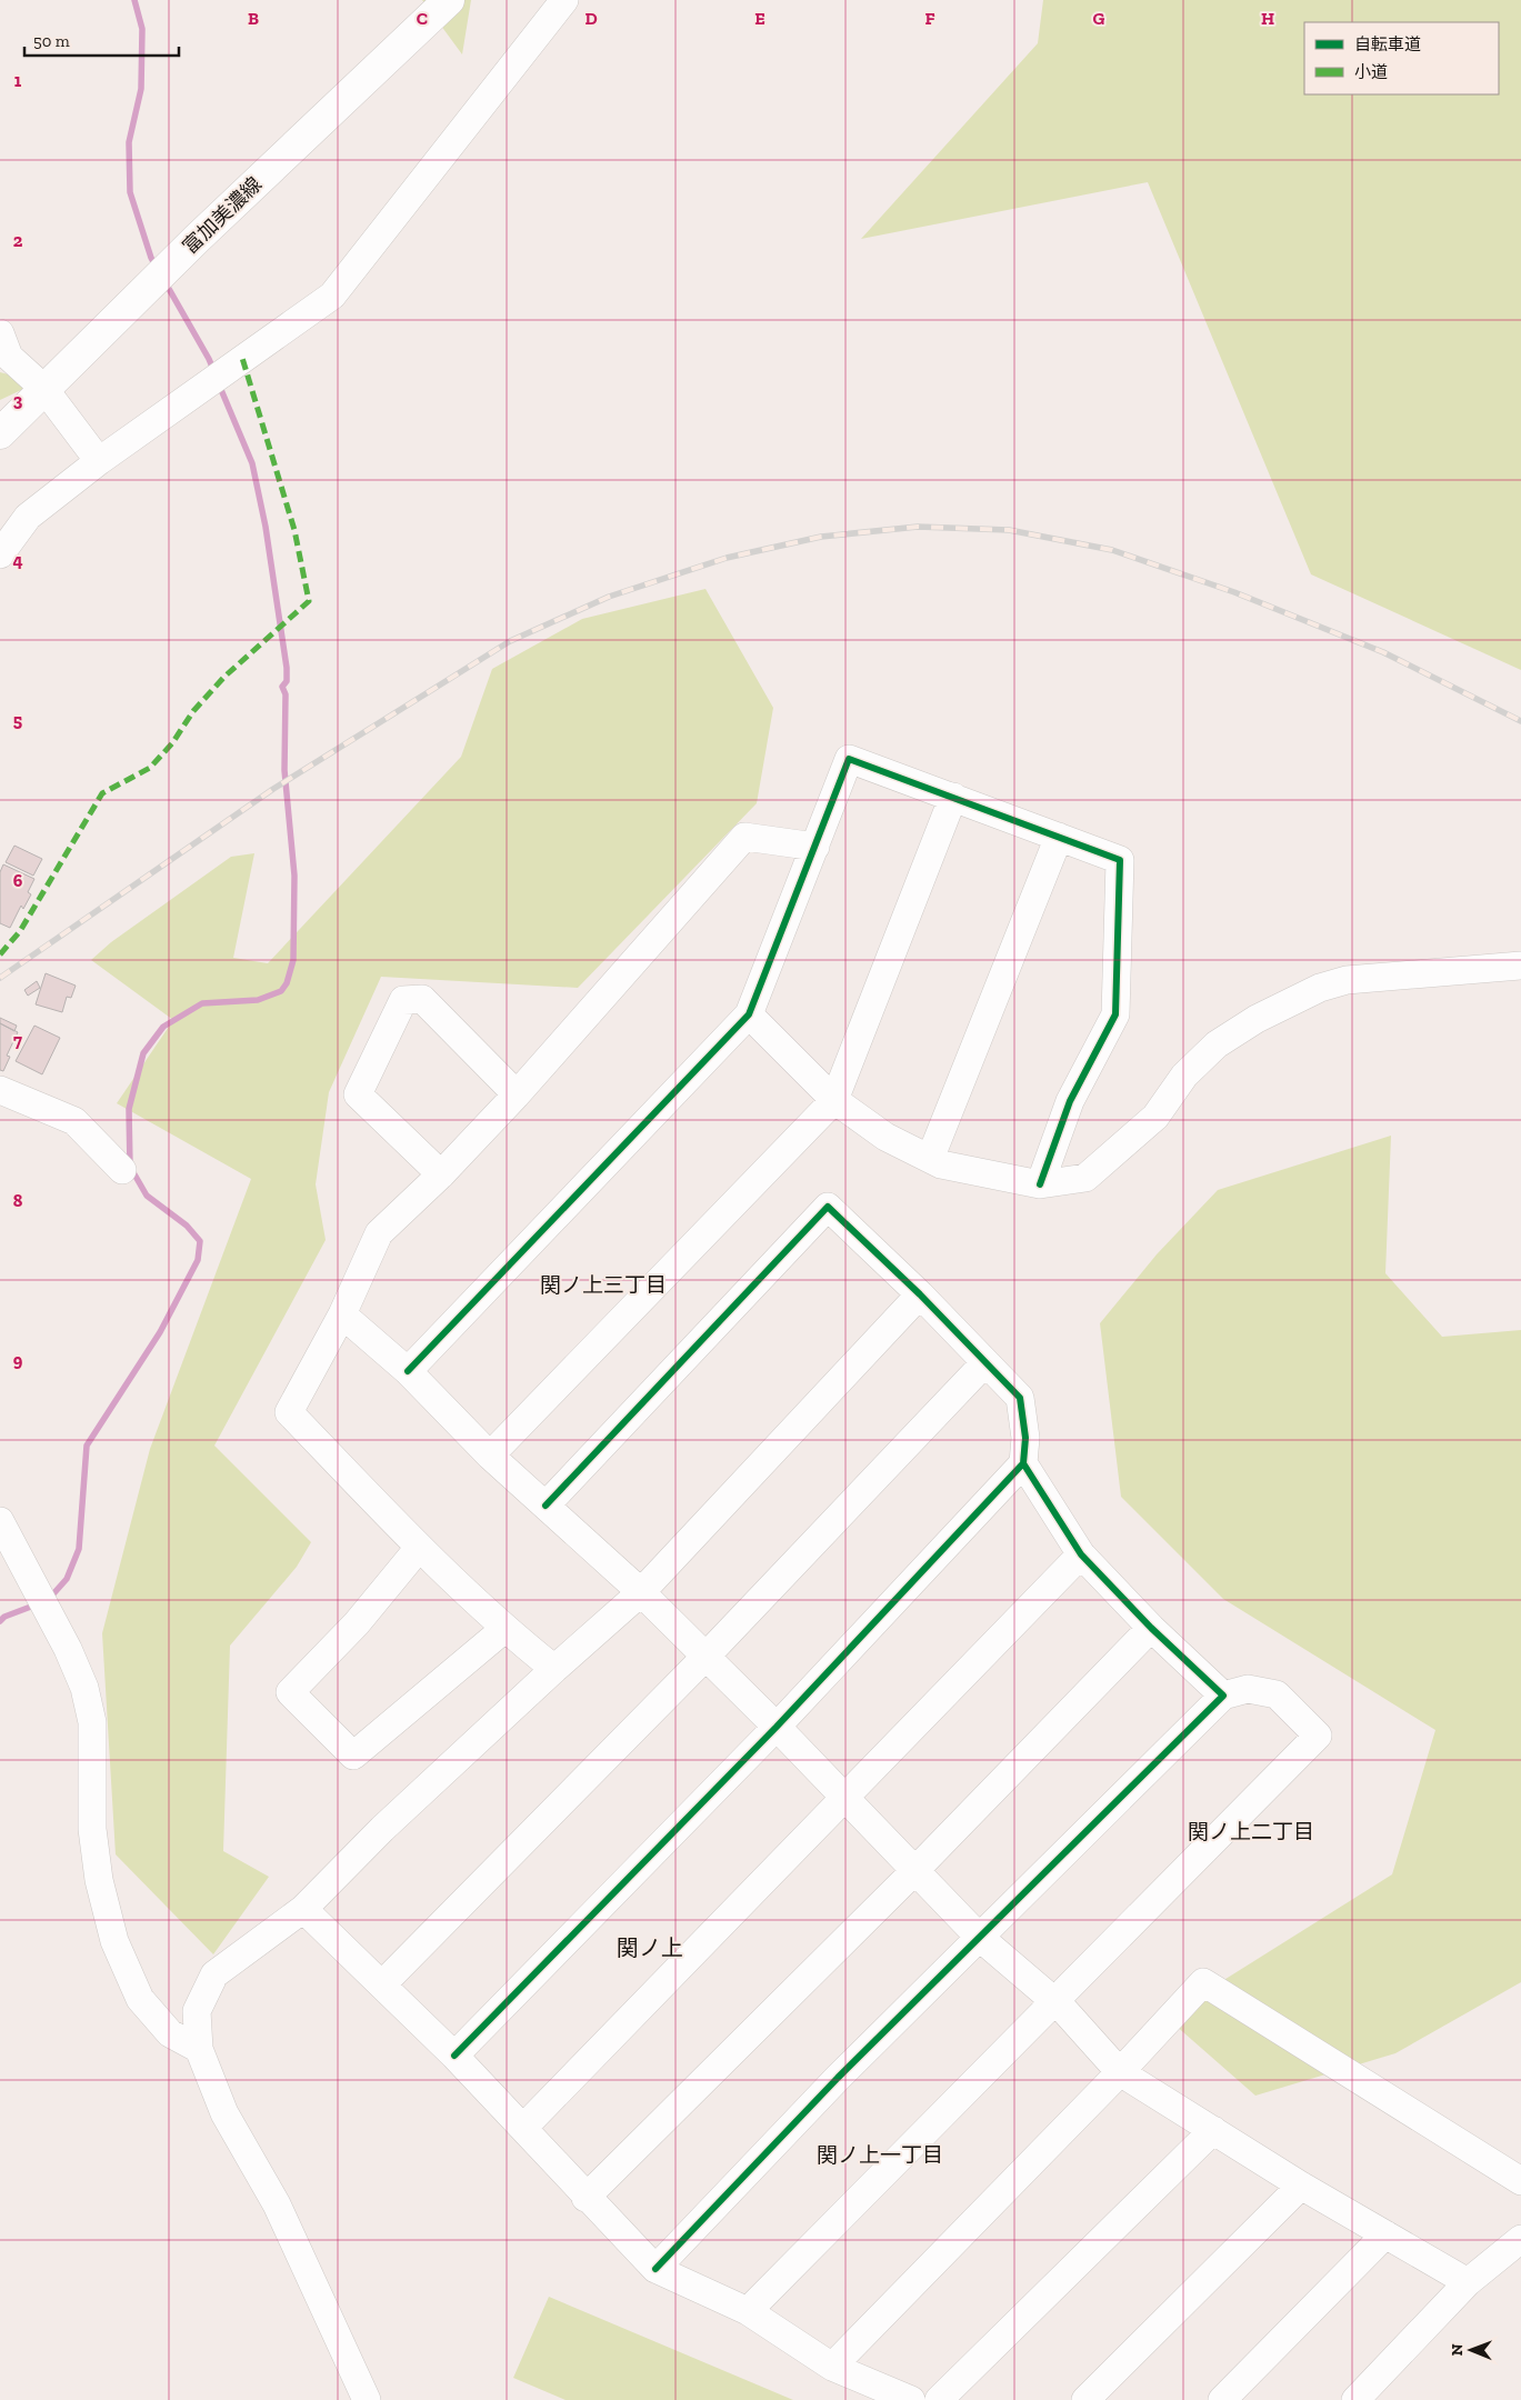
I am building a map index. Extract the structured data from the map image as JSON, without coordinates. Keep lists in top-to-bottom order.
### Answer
{
  "streets": {
    "main road": ["富加美濃線"]
  },
  "districts": [
    "関ノ上三丁目",
    "関ノ上二丁目",
    "関ノ上",
    "関ノ上一丁目"
  ],
  "legend": ["自転車道", "小道"],
  "scale_bar": "50 m",
  "north": "left",
  "grid": {
    "columns": [
      "B",
      "C",
      "D",
      "E",
      "F",
      "G",
      "H"
    ],
    "rows": [
      "1",
      "2",
      "3",
      "4",
      "5",
      "6",
      "7",
      "8",
      "9"
    ]
  }
}
